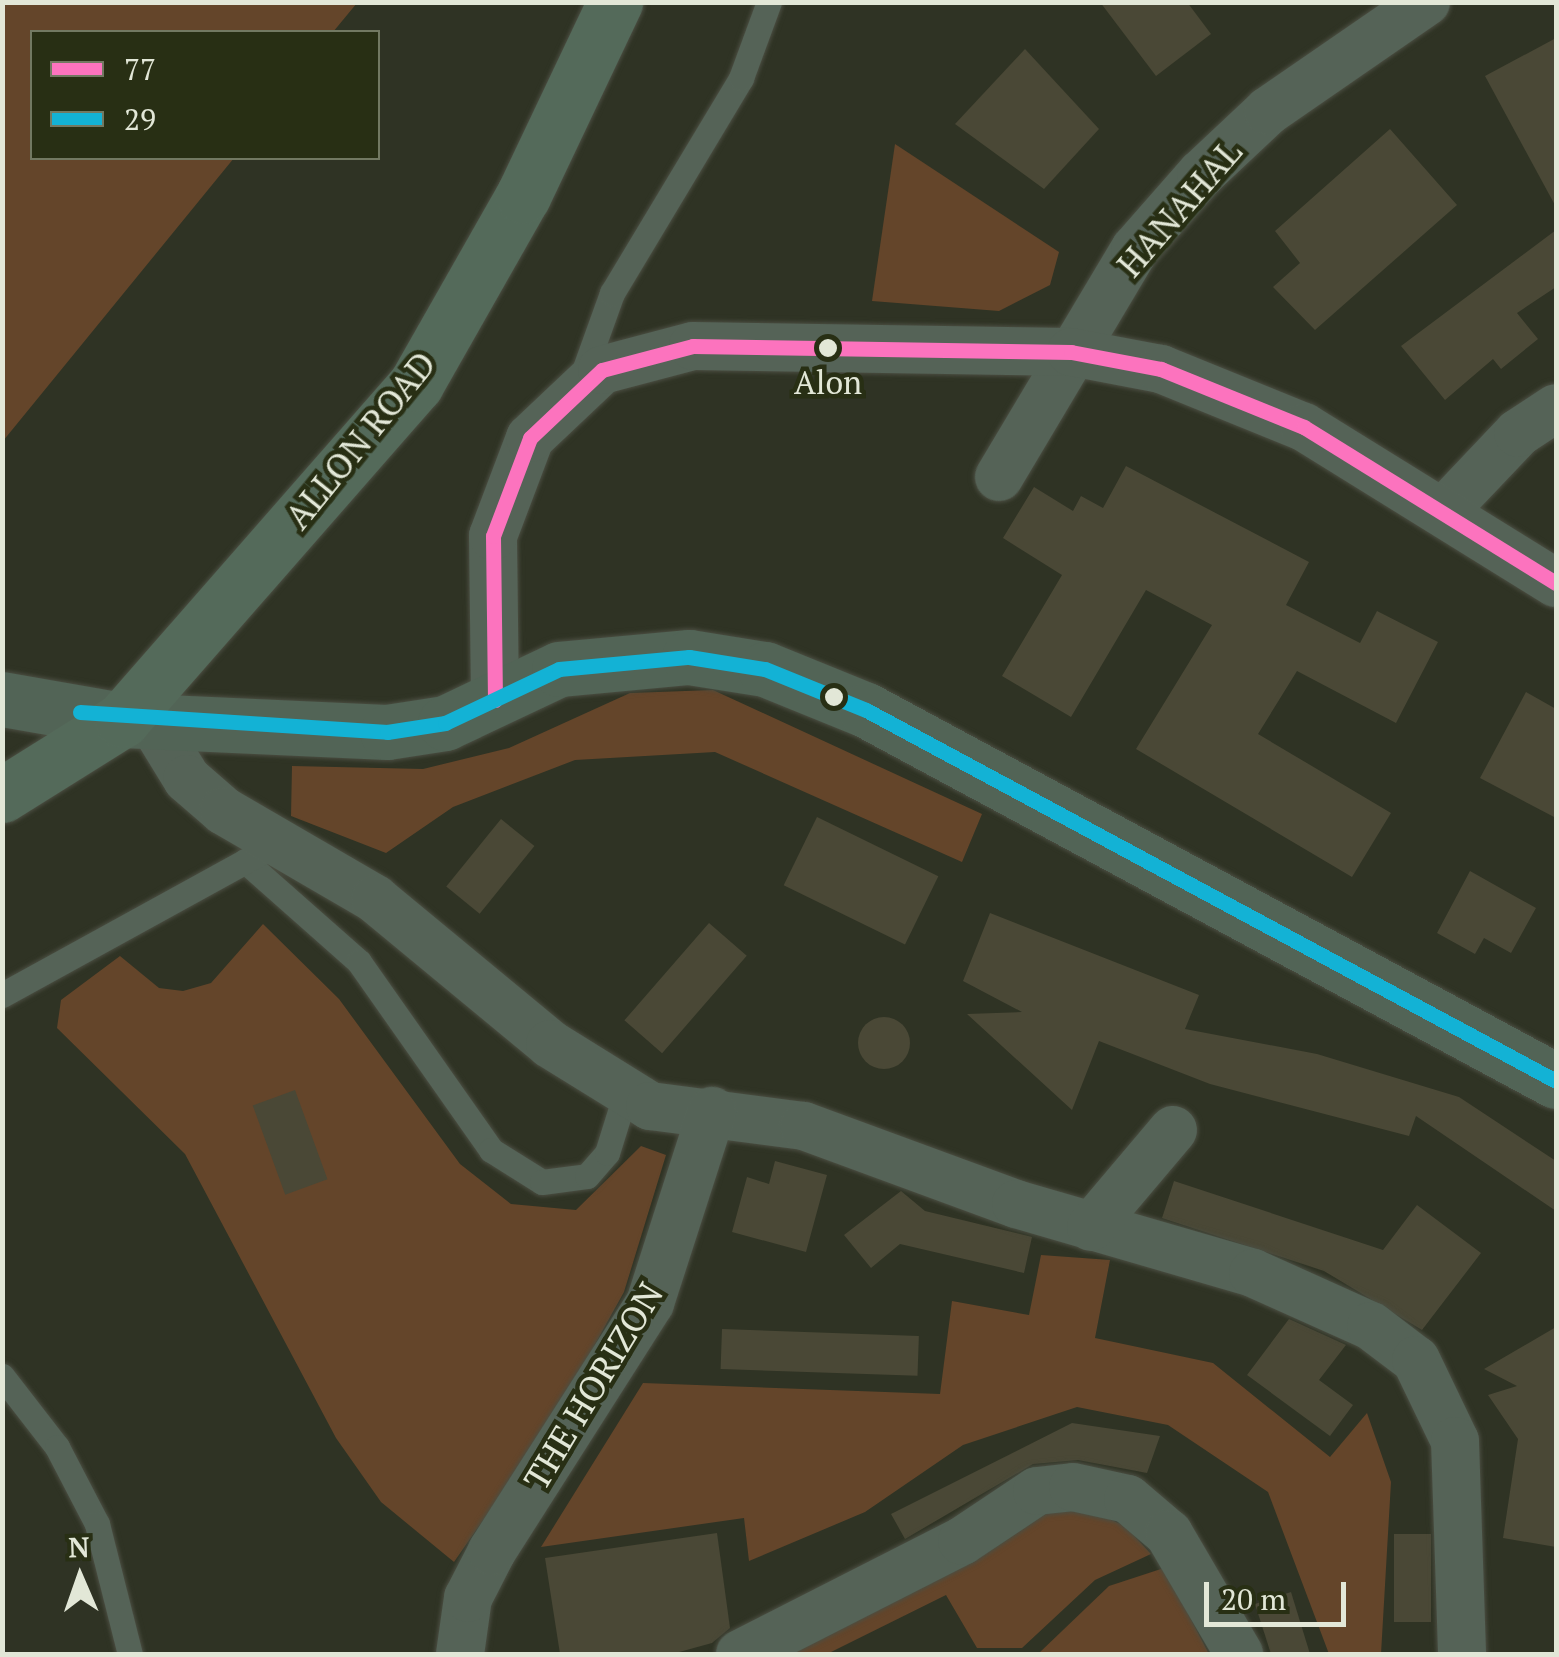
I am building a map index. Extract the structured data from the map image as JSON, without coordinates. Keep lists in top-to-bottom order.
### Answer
{
  "streets": {
    "main road": ["ALLON ROAD"],
    "street": ["HANAHAL", "THE HORIZON"]
  },
  "places": ["Alon"],
  "lines": ["transit line 77", "transit line 29"],
  "legend": ["77", "29"],
  "scale_bar": "20 m",
  "north": "top"
}
